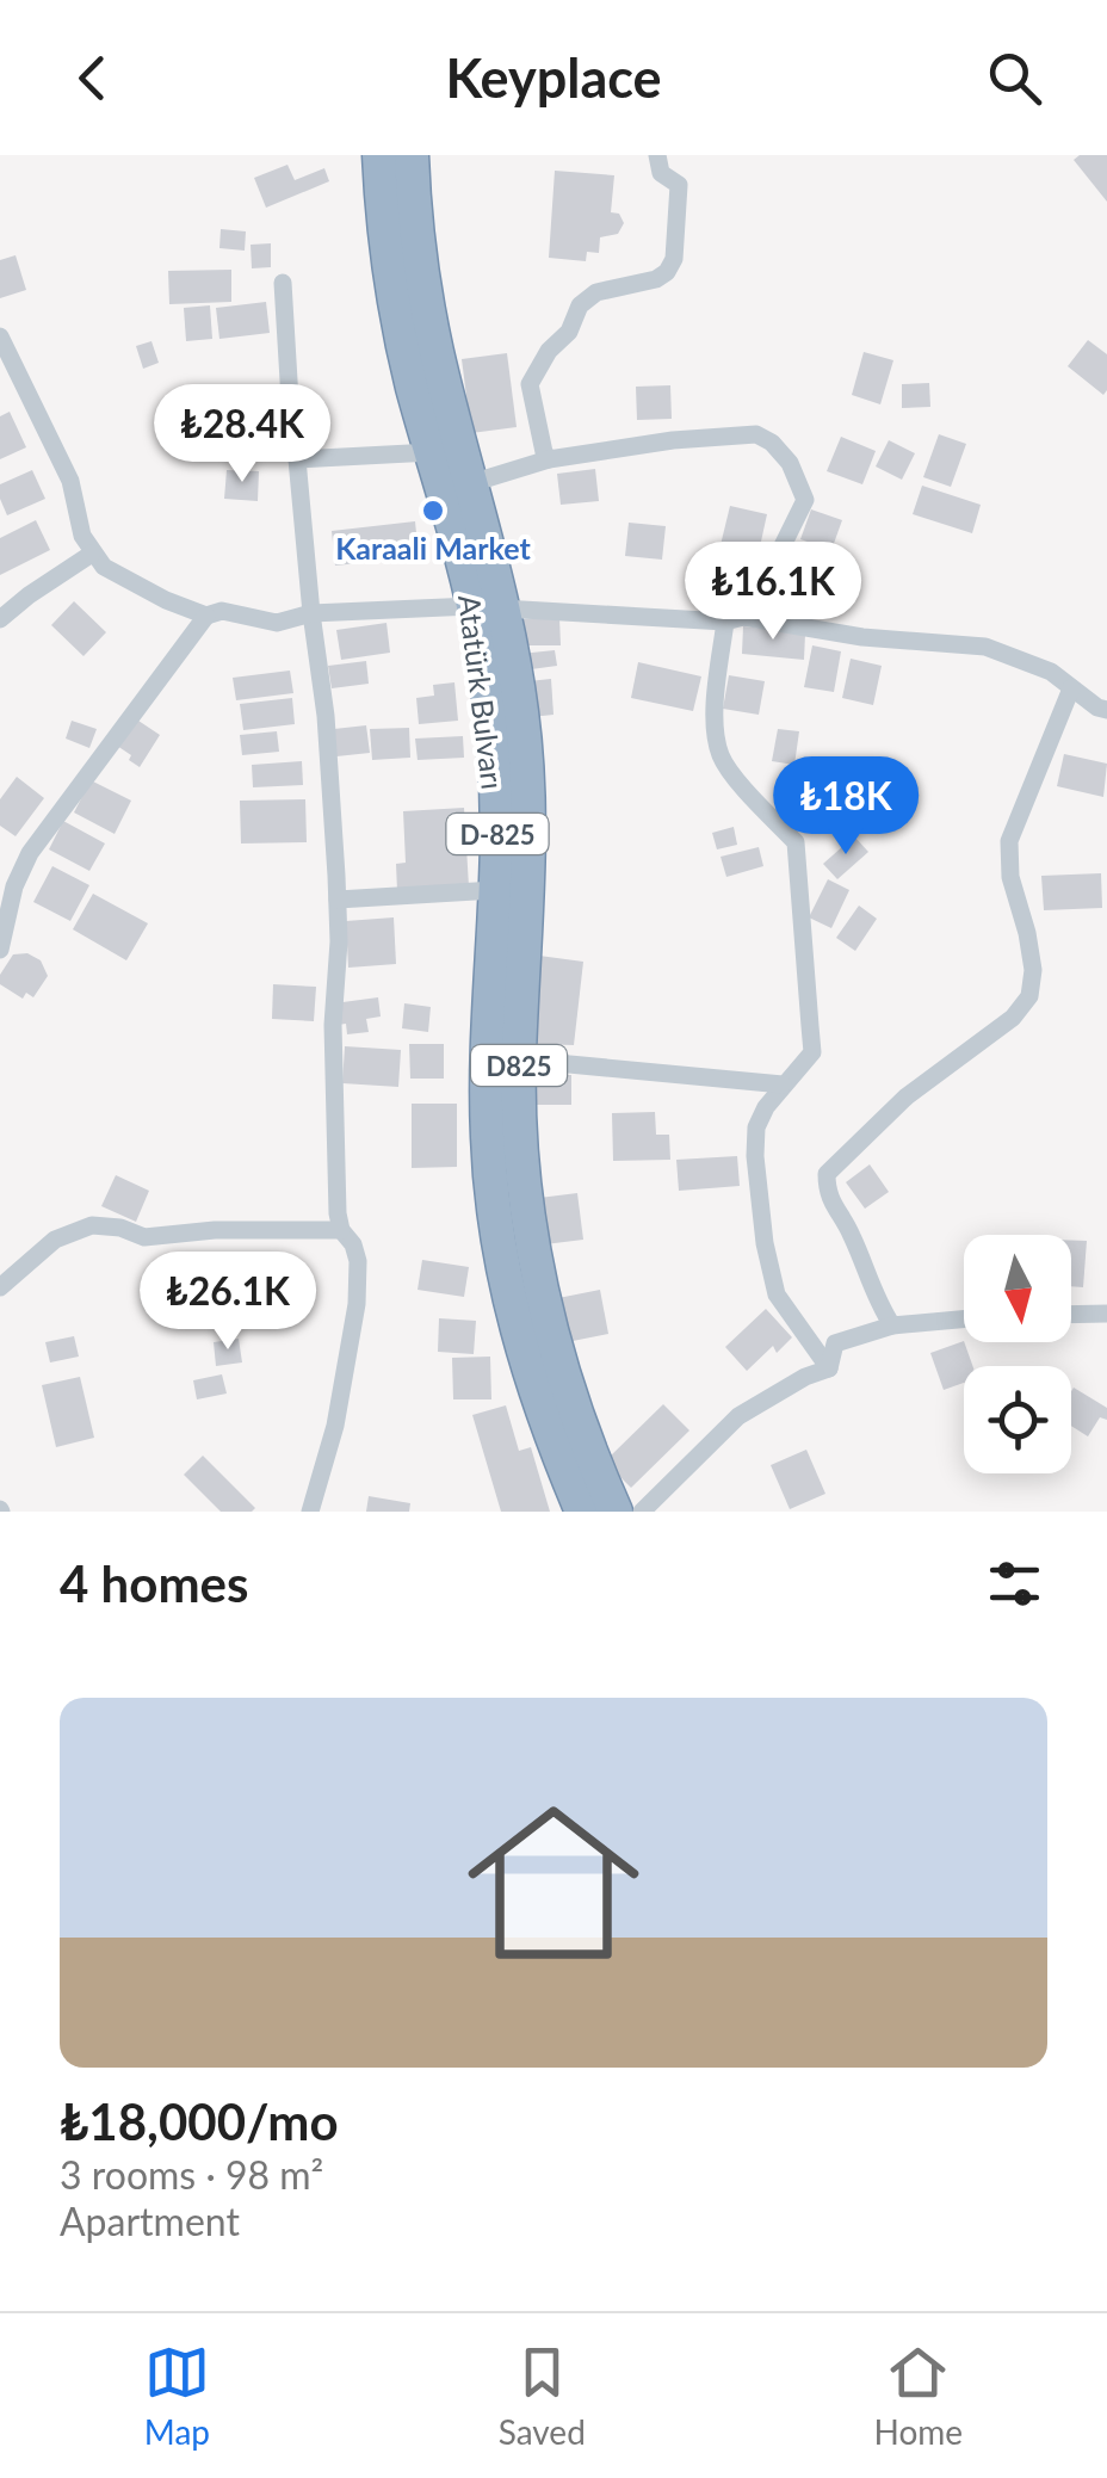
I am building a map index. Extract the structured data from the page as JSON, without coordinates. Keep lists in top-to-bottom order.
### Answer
{
  "streets": {
    "highway": ["Atatürk Bulvarı", "D-825", "D825"]
  },
  "places": ["Karaali Market"],
  "north": "bottom",
  "page": {
    "header": "Keyplace",
    "price": [
      "₺28.4K",
      "₺16.1K",
      "₺18K",
      "₺26.1K"
    ],
    "heading": "4 homes",
    "list": [
      {
        "name": "₺18,000/mo",
        "note": "3 rooms · 98 m² · Apartment"
      }
    ],
    "tabs": ["Map", "Saved", "Home"]
  }
}
